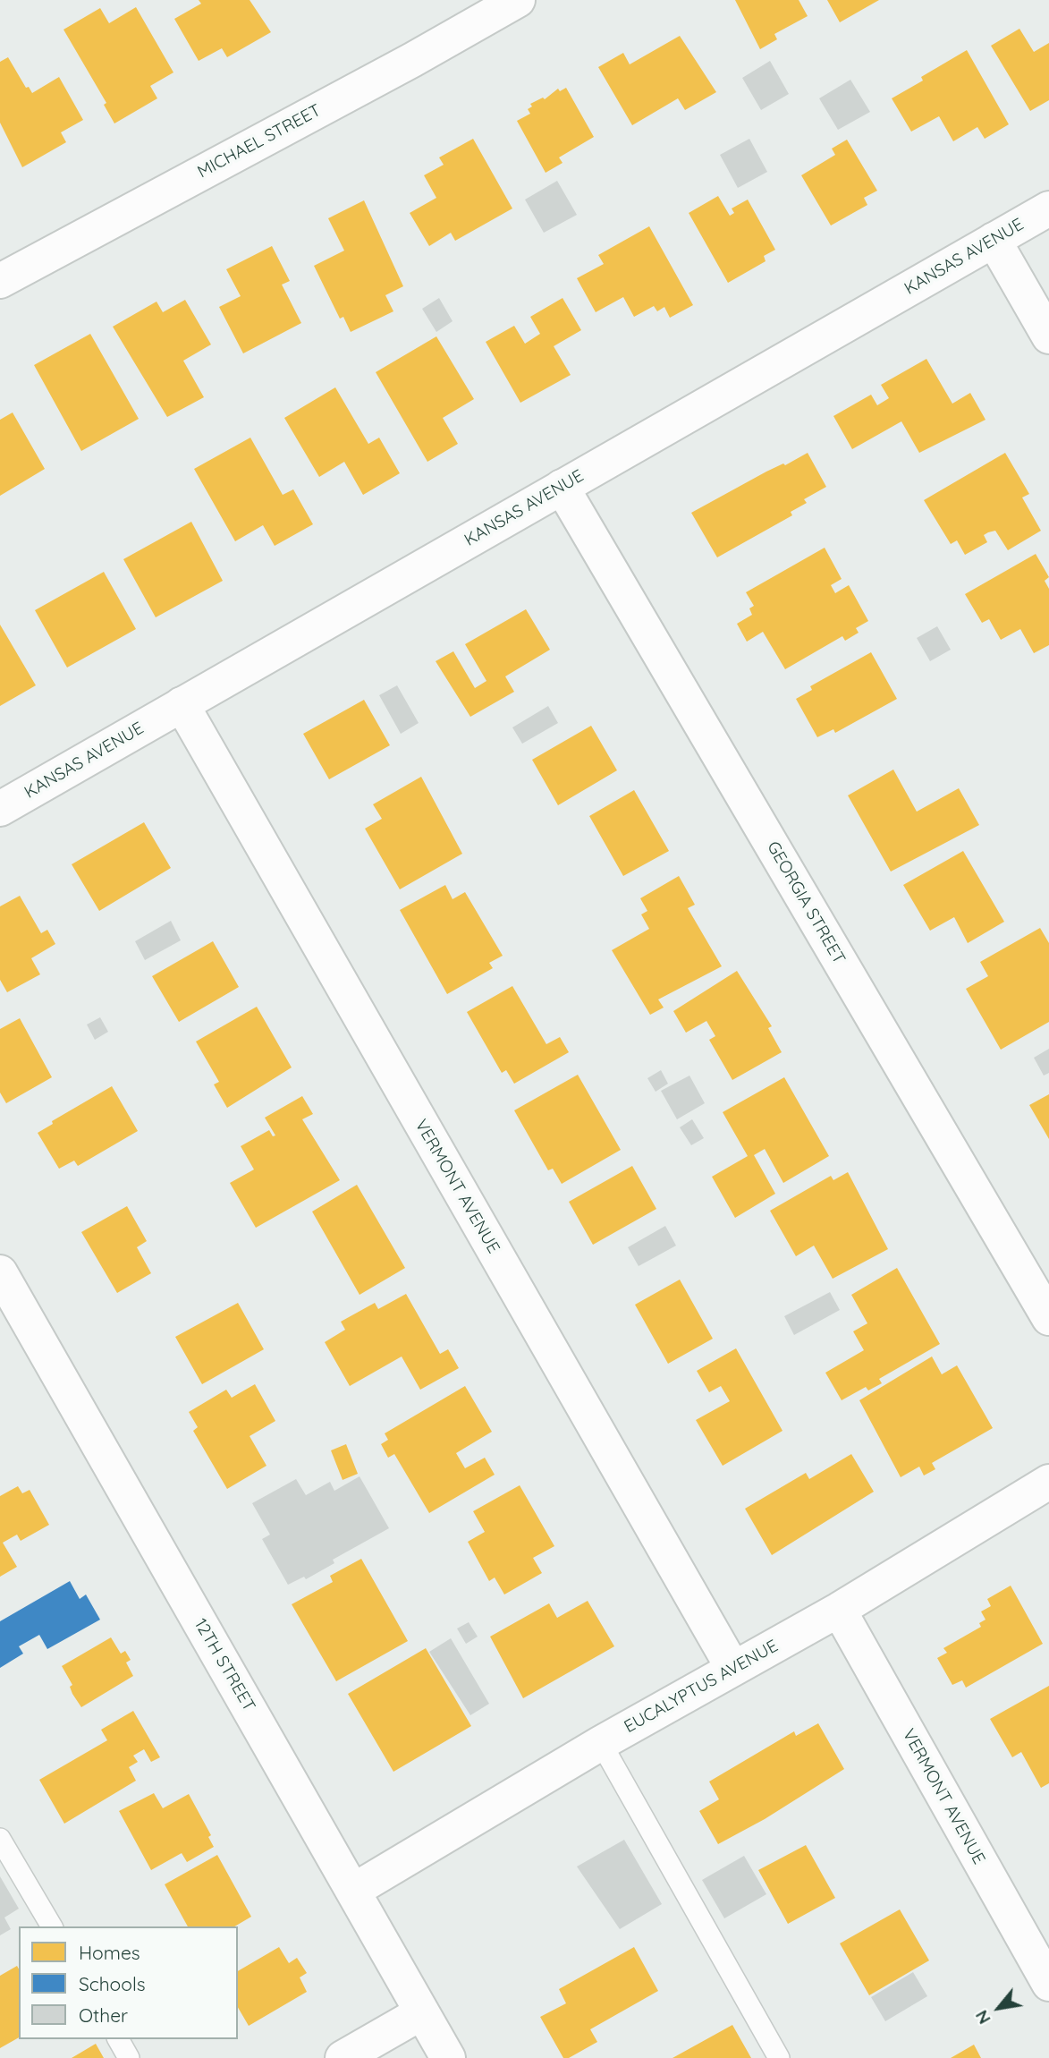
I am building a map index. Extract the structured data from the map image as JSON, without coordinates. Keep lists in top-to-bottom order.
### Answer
{
  "streets": {
    "street": [
      "MICHAEL STREET",
      "KANSAS AVENUE",
      "GEORGIA STREET",
      "VERMONT AVENUE",
      "12TH STREET",
      "EUCALYPTUS AVENUE"
    ]
  },
  "crossings": [
    ["KANSAS AVENUE", "GEORGIA STREET"],
    ["KANSAS AVENUE", "VERMONT AVENUE"],
    ["VERMONT AVENUE", "EUCALYPTUS AVENUE"],
    ["12TH STREET", "EUCALYPTUS AVENUE"]
  ],
  "legend": ["Homes", "Schools", "Other"],
  "north": "bottom left"
}
